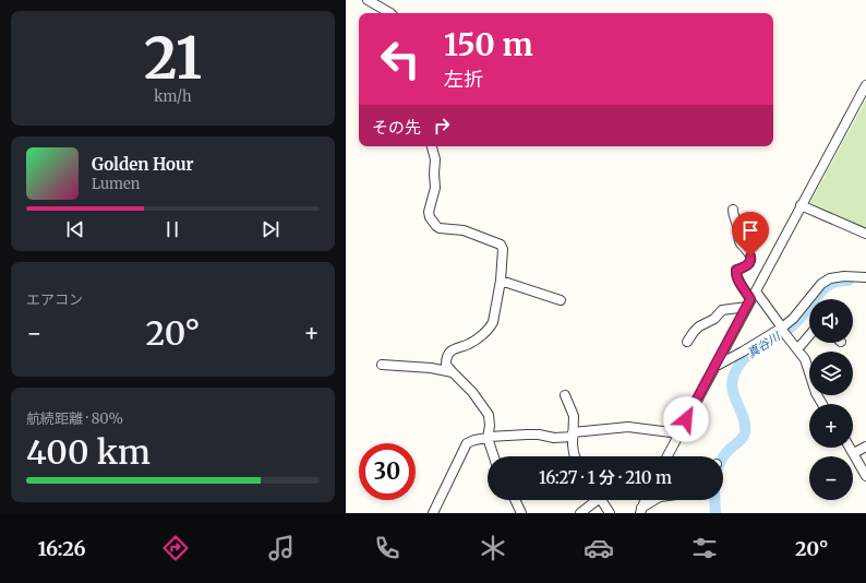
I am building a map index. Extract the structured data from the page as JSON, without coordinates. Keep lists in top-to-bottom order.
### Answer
{
  "water": ["真谷川"],
  "page": {
    "tile": [
      ["21", "km/h"],
      "エアコン",
      ["航続距離 · 80%", "400 km"]
    ],
    "turn": ["150 m", "左折"],
    "then": "その先",
    "song": ["Golden Hour", "Lumen"],
    "map_buttons": ["+", "−"],
    "heat": ["−", "20°", "+"],
    "limit": "30",
    "trip": "16:27 · 1 分 · 210 m",
    "tabs": ["16:26", "20°"]
  }
}
